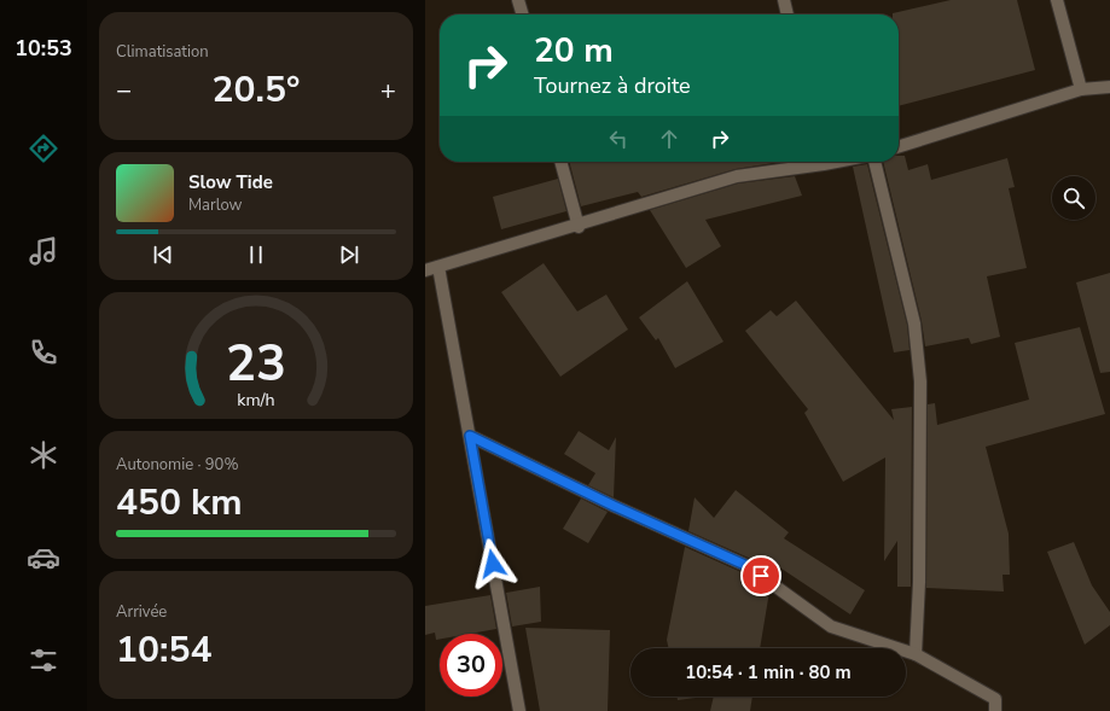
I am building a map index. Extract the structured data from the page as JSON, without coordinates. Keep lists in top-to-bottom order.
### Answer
{
  "page": {
    "tabs": "10:53",
    "tile": [
      "Climatisation",
      ["Autonomie · 90%", "450 km"],
      ["Arrivée", "10:54"]
    ],
    "turn": ["20 m", "Tournez à droite"],
    "heat": ["−", "20.5°", "+"],
    "song": ["Slow Tide", "Marlow"],
    "limit": "30",
    "trip": "10:54 · 1 min · 80 m",
    "gauge": ["23", "km/h"]
  }
}
